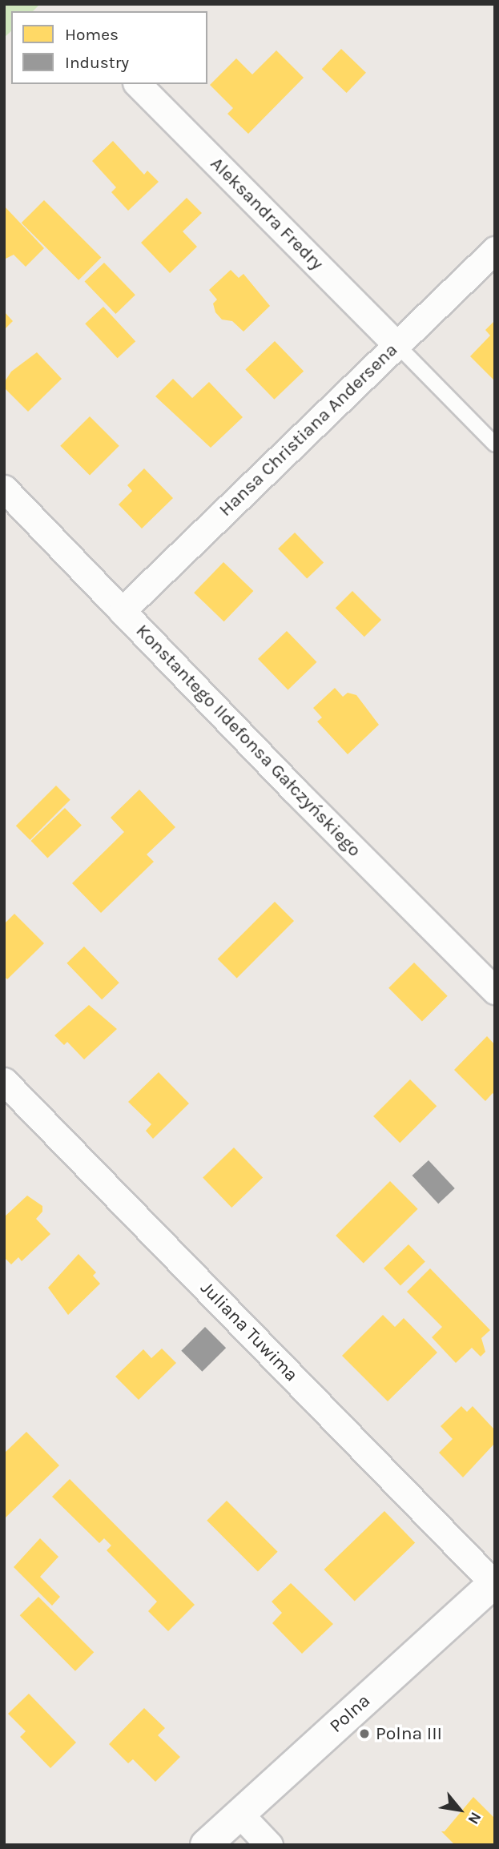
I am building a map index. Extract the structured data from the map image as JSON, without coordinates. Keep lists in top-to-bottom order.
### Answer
{
  "streets": {
    "street": [
      "Aleksandra Fredry",
      "Hansa Christiana Andersena",
      "Konstantego Ildefonsa Gałczyńskiego",
      "Juliana Tuwima",
      "Polna"
    ]
  },
  "crossings": [
    ["Aleksandra Fredry", "Hansa Christiana Andersena"],
    ["Hansa Christiana Andersena", "Konstantego Ildefonsa Gałczyńskiego"],
    ["Juliana Tuwima", "Polna"]
  ],
  "places": ["Polna III"],
  "legend": ["Homes", "Industry"],
  "north": "bottom right"
}
